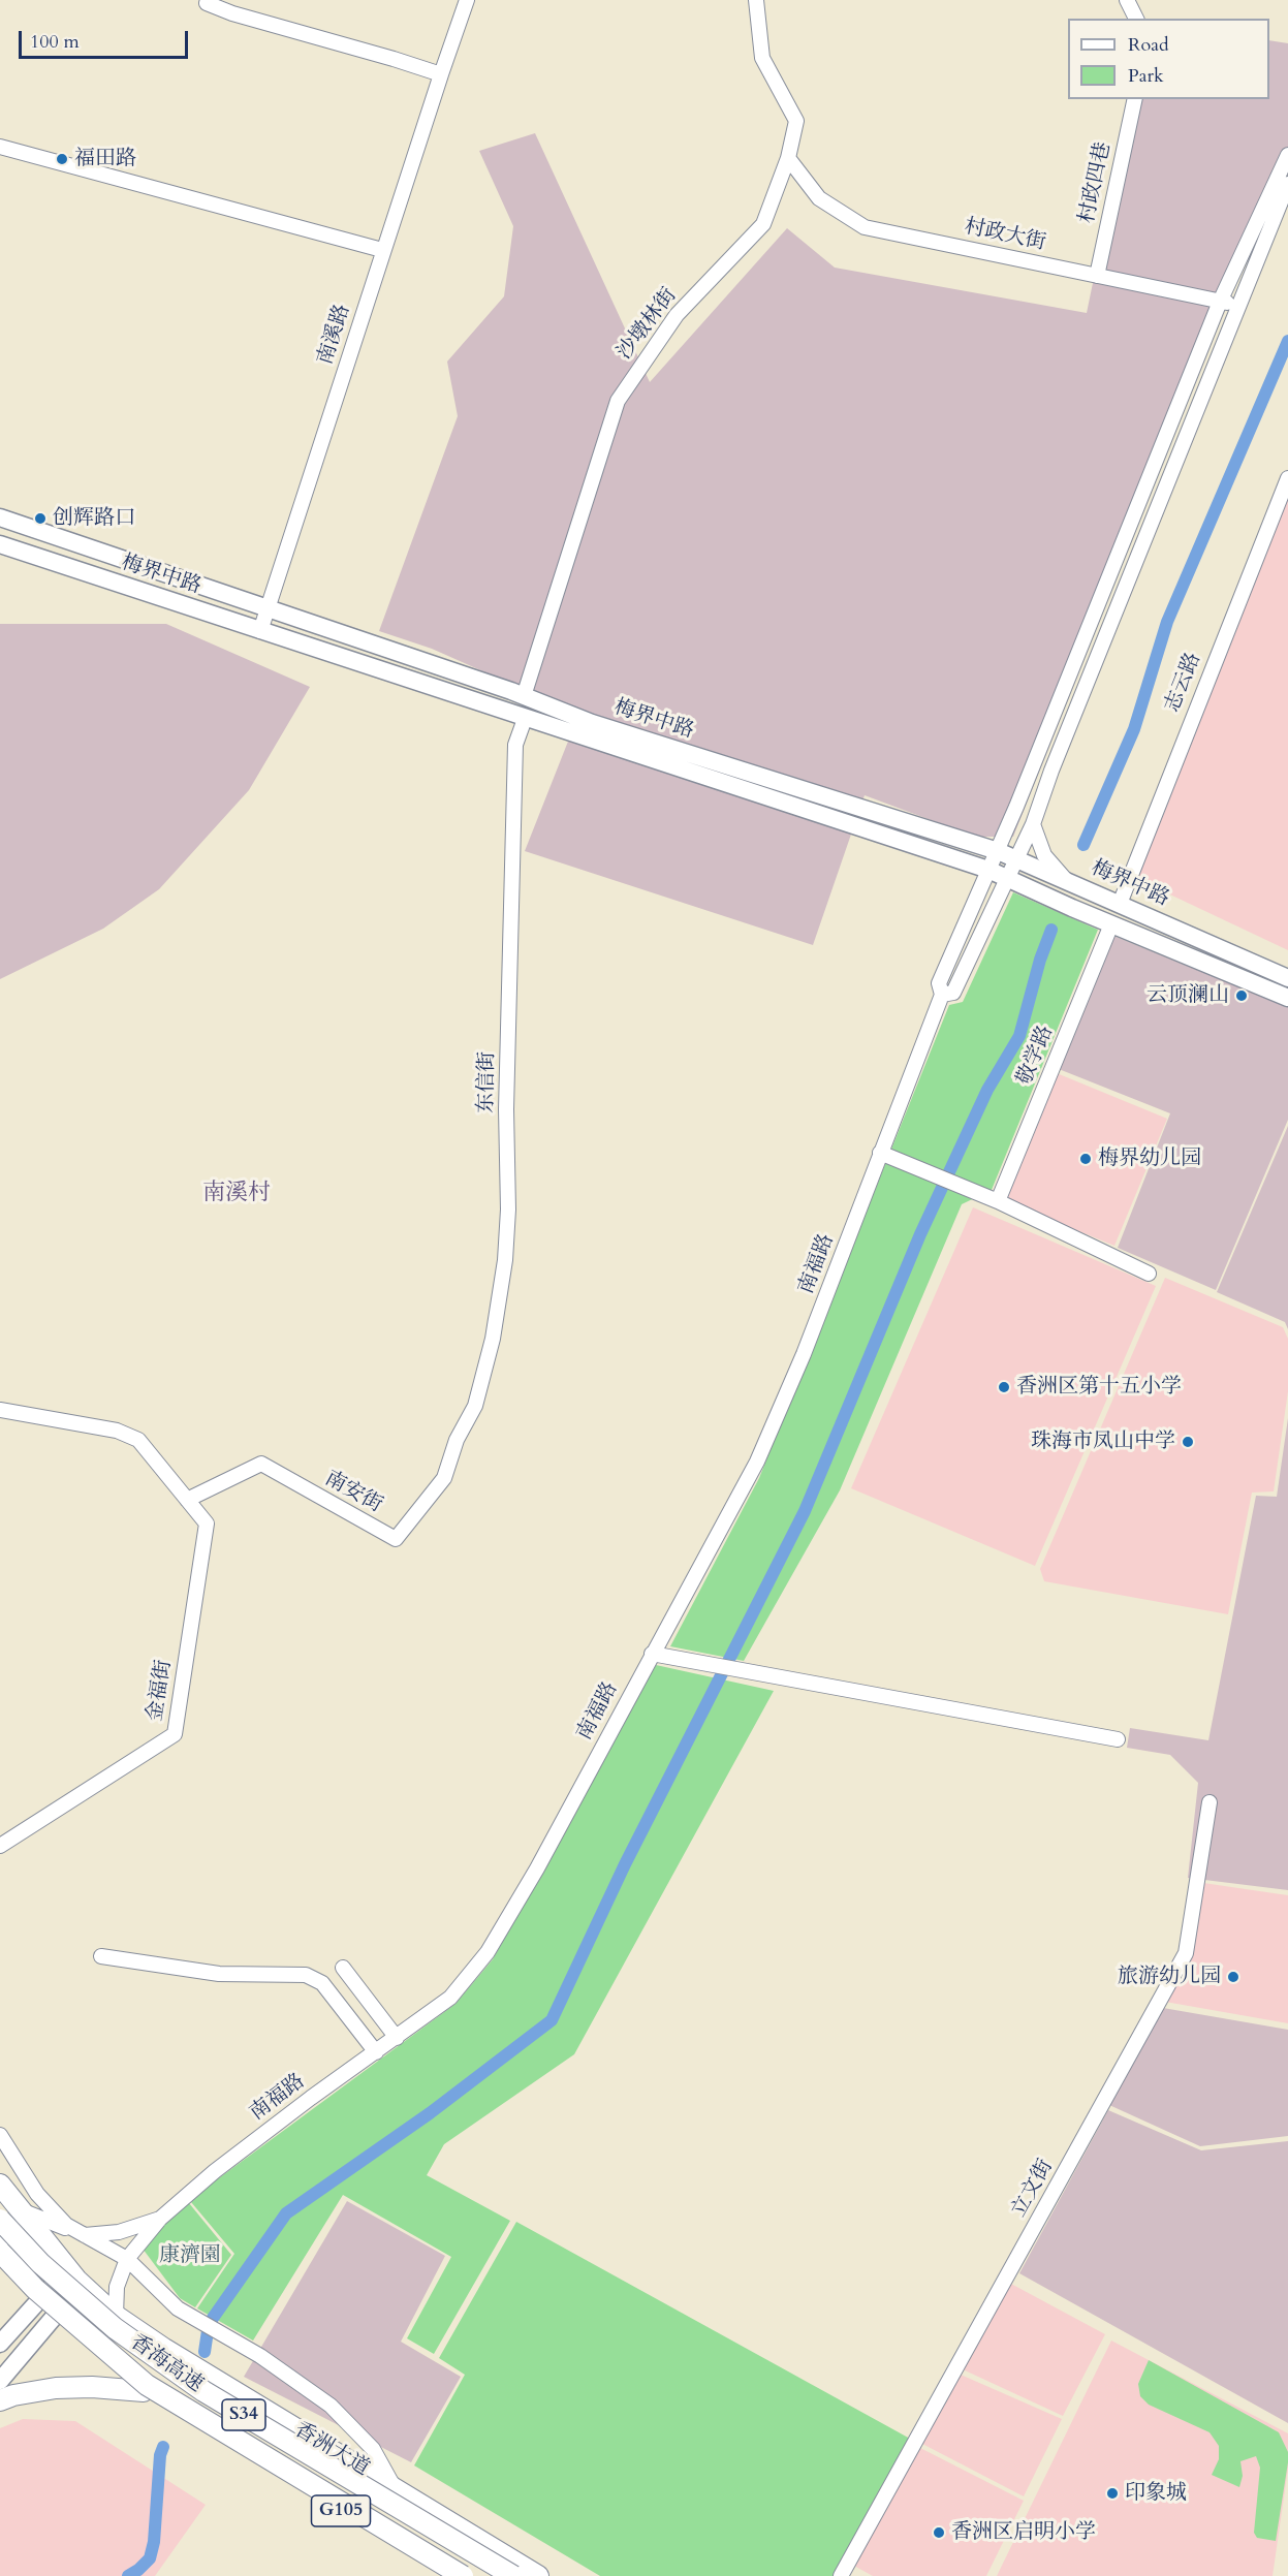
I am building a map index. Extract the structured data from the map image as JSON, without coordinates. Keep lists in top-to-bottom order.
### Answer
{
  "streets": {
    "highway": [
      "香海高速",
      "S34",
      "香洲大道",
      "G105"
    ],
    "main road": ["梅界中路"],
    "street": [
      "村政四巷",
      "村政大街",
      "沙墩林街",
      "南溪路",
      "志云路",
      "敬学路",
      "东信街",
      "南福路",
      "南安街",
      "金福街",
      "立文街"
    ]
  },
  "crossings": [
    ["村政四巷", "村政大街"],
    ["村政大街", "沙墩林街"],
    ["沙墩林街", "梅界中路"],
    ["南溪路", "梅界中路"],
    ["梅界中路", "志云路"],
    ["梅界中路", "敬学路"],
    ["梅界中路", "东信街"],
    ["东信街", "南安街"],
    ["南福路", "香洲大道"],
    ["南安街", "金福街"],
    ["香海高速", "香洲大道"]
  ],
  "districts": ["南溪村"],
  "parks": ["康濟園"],
  "places": [
    "福田路",
    "创辉路口",
    "云顶澜山",
    "梅界幼儿园",
    "香洲区第十五小学",
    "珠海市凤山中学",
    "旅游幼儿园",
    "印象城",
    "香洲区启明小学"
  ],
  "legend": ["Road", "Park"],
  "scale_bar": "100 m"
}
